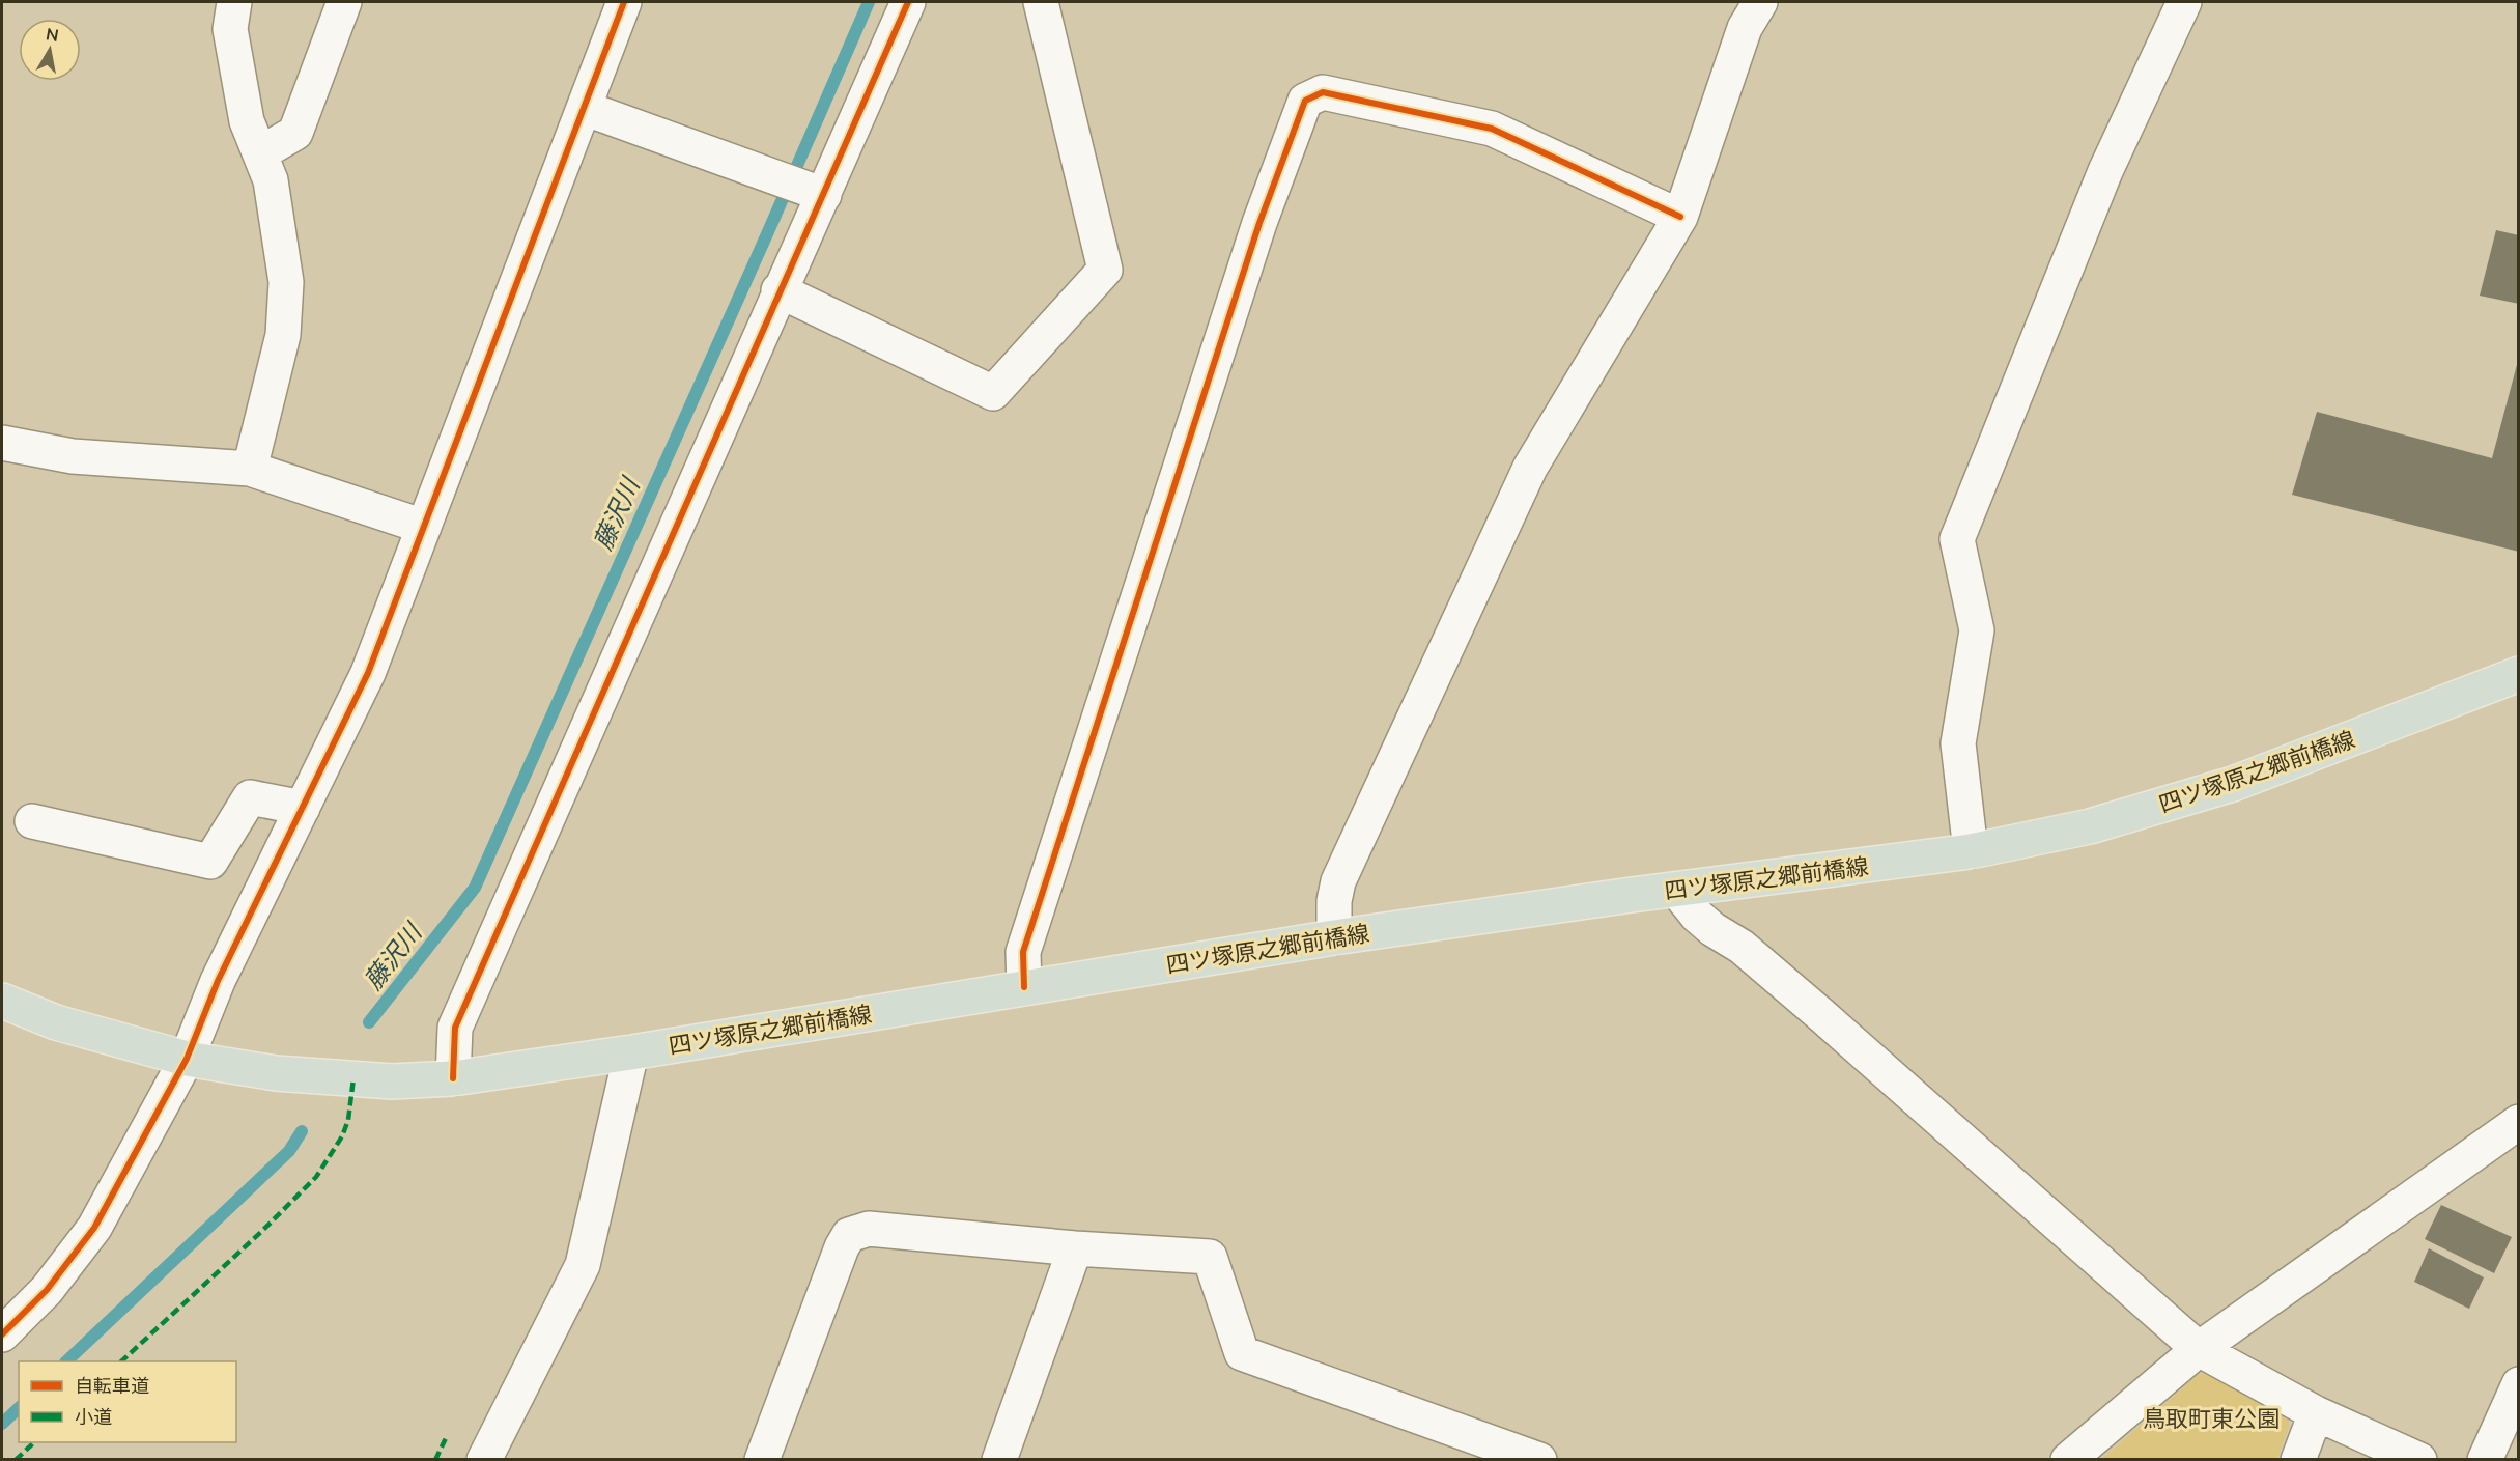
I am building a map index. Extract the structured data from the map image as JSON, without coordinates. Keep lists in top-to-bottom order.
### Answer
{
  "streets": {
    "main road": ["四ツ塚原之郷前橋線"]
  },
  "water": ["藤沢川"],
  "parks": ["鳥取町東公園"],
  "legend": ["自転車道", "小道"],
  "north": "top"
}
